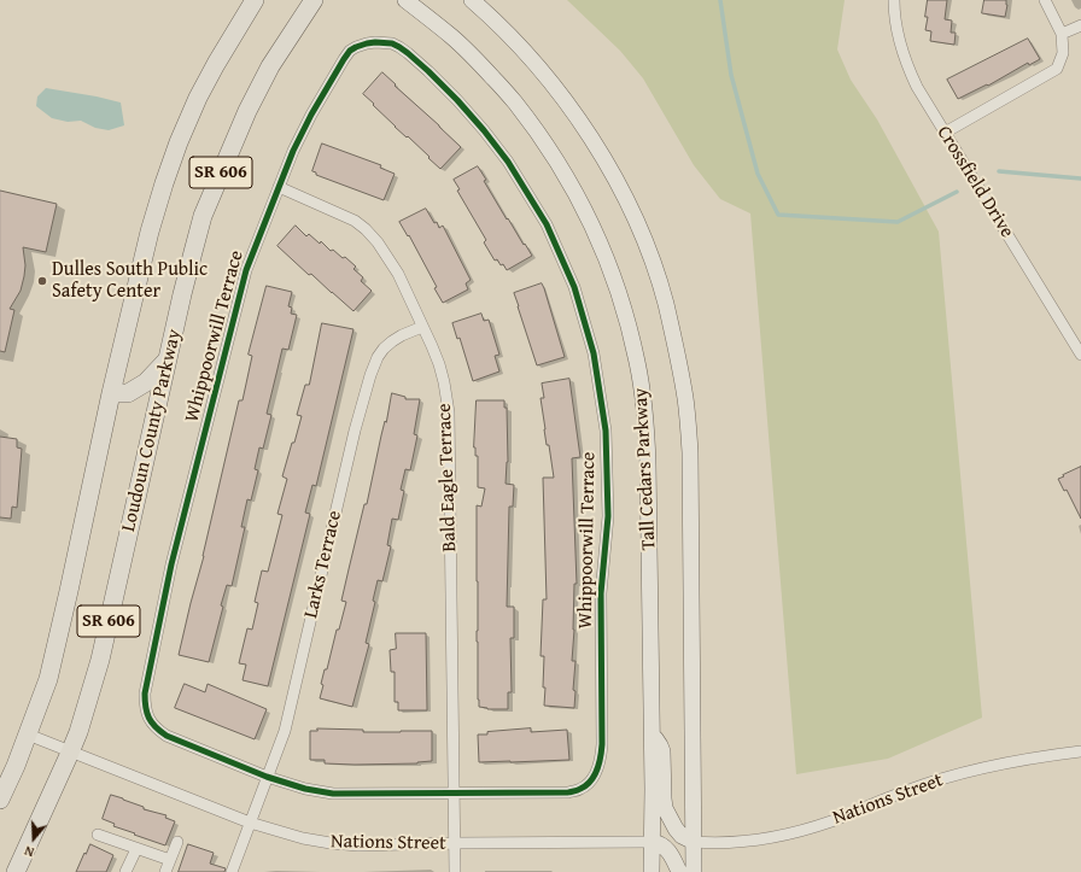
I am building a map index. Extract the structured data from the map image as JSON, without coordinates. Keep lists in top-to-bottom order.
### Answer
{
  "streets": {
    "main road": ["SR 606", "Loudoun County Parkway", "Tall Cedars Parkway"],
    "street": [
      "Crossfield Drive",
      "Whippoorwill Terrace",
      "Bald Eagle Terrace",
      "Larks Terrace",
      "Nations Street"
    ]
  },
  "crossings": [
    ["SR 606", "Nations Street"],
    ["Whippoorwill Terrace", "Bald Eagle Terrace"],
    ["Whippoorwill Terrace", "Larks Terrace"],
    ["Loudoun County Parkway", "Nations Street"],
    ["Tall Cedars Parkway", "Nations Street"],
    ["Bald Eagle Terrace", "Larks Terrace"],
    ["Bald Eagle Terrace", "Nations Street"],
    ["Larks Terrace", "Nations Street"]
  ],
  "places": ["Dulles South Public Safety Center"],
  "north": "bottom"
}
